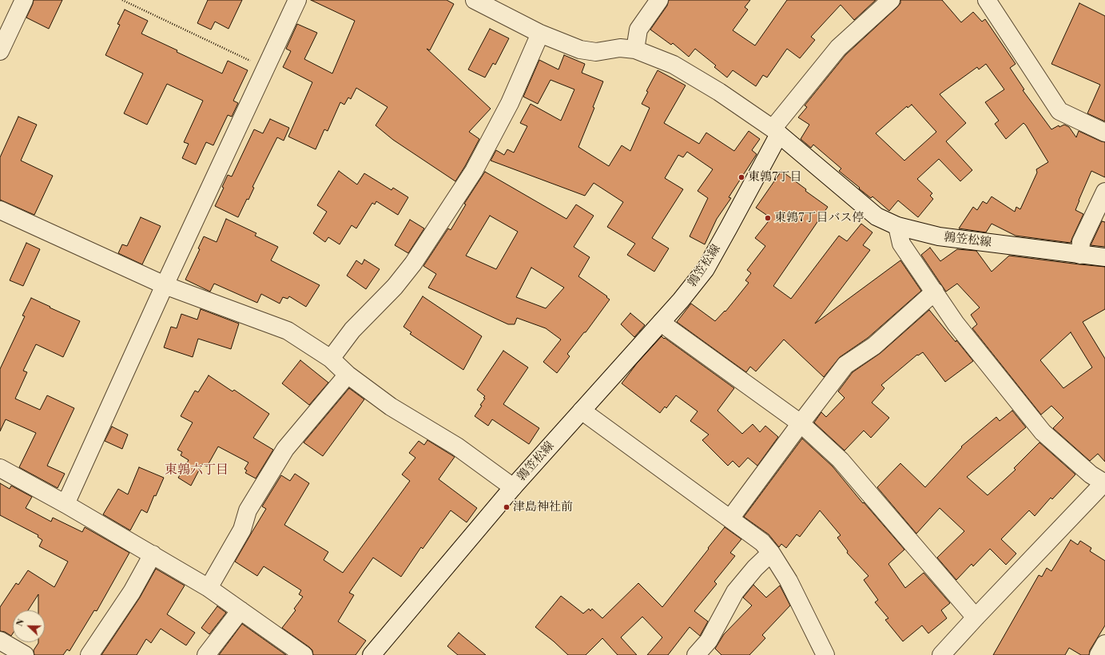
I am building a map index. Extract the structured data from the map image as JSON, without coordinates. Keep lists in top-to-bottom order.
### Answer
{
  "streets": {
    "street": ["鶉笠松線"]
  },
  "districts": ["東鶉六丁目"],
  "places": ["東鶉7丁目", "東鶉7丁目バス停", "津島神社前"],
  "north": "left"
}
